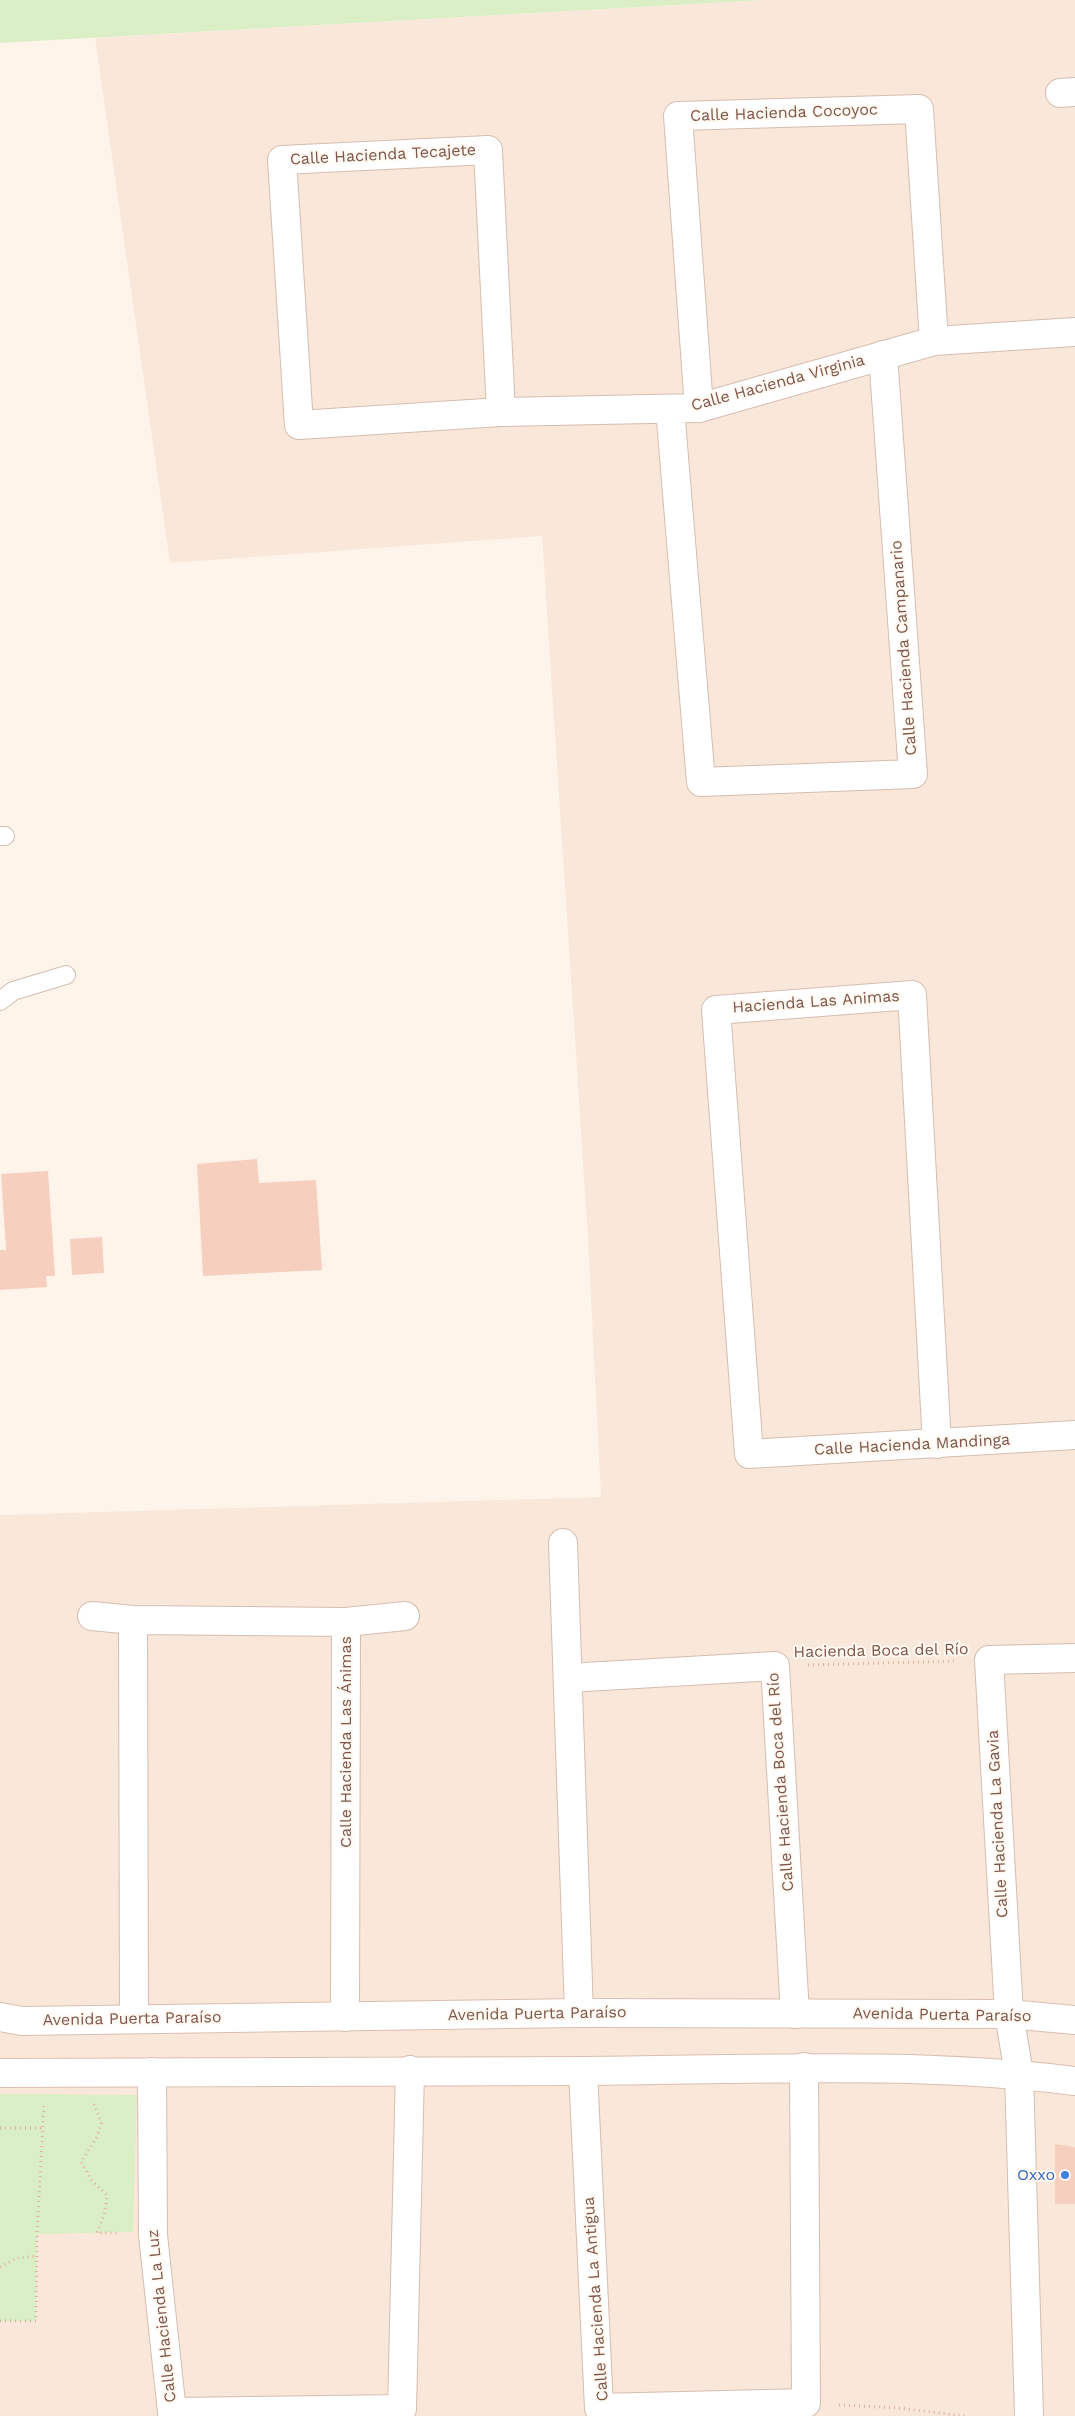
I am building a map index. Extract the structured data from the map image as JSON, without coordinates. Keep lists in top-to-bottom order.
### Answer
{
  "streets": {
    "street": [
      "Calle Hacienda Cocoyoc",
      "Calle Hacienda Tecajete",
      "Calle Hacienda Virginia",
      "Calle Hacienda Campanario",
      "Hacienda Las Animas",
      "Calle Hacienda Mandinga",
      "Calle Hacienda Las Ánimas",
      "Calle Hacienda Boca del Río",
      "Calle Hacienda La Gavia",
      "Avenida Puerta Paraíso",
      "Calle Hacienda La Antigua",
      "Calle Hacienda La Luz"
    ],
    "path": ["Hacienda Boca del Río"]
  },
  "crossings": [
    ["Calle Hacienda Cocoyoc", "Calle Hacienda Virginia"],
    ["Calle Hacienda Tecajete", "Calle Hacienda Virginia"],
    ["Calle Hacienda Virginia", "Calle Hacienda Campanario"],
    ["Hacienda Las Animas", "Calle Hacienda Mandinga"],
    ["Hacienda Boca del Río", "Calle Hacienda Boca del Río"],
    ["Hacienda Boca del Río", "Calle Hacienda La Gavia"],
    ["Calle Hacienda Las Ánimas", "Avenida Puerta Paraíso"],
    ["Calle Hacienda Boca del Río", "Avenida Puerta Paraíso"],
    ["Calle Hacienda La Gavia", "Avenida Puerta Paraíso"]
  ],
  "places": ["Oxxo"]
}
